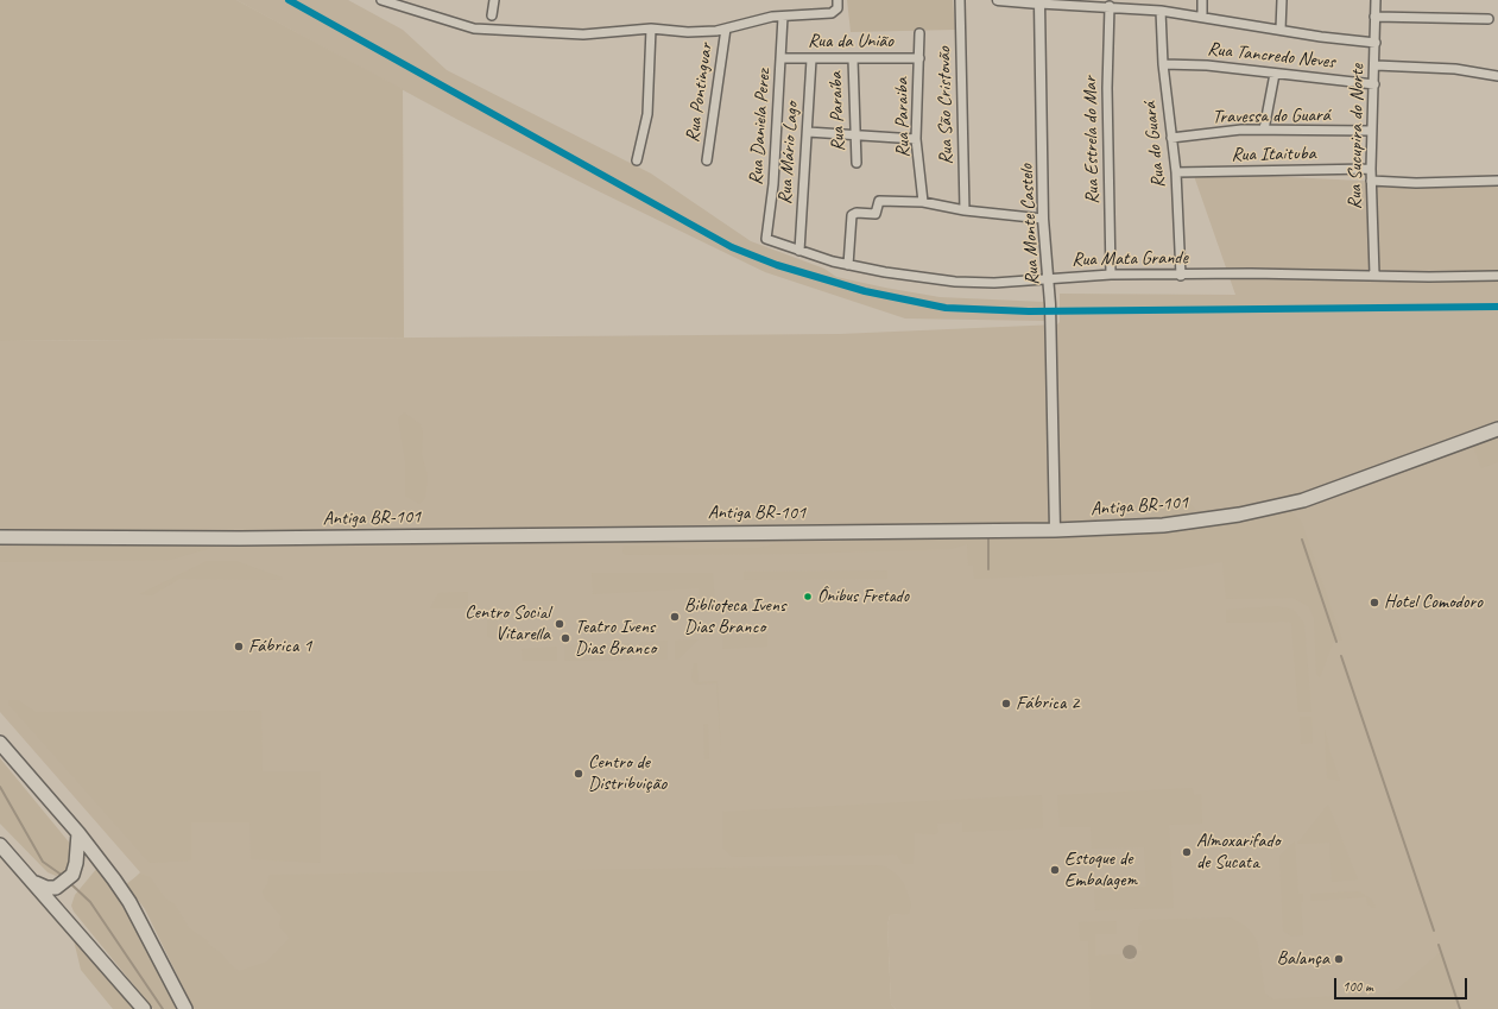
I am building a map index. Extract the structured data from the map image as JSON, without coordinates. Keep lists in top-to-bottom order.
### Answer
{
  "streets": {
    "main road": ["Antiga BR-101"],
    "street": [
      "Rua da União",
      "Rua Tancredo Neves",
      "Rua Pontinguar",
      "Rua São Cristovão",
      "Rua Paraíba",
      "Travessa do Guará",
      "Rua Paraiba",
      "Rua Daniela Perez",
      "Rua Sucupira do Norte",
      "Rua Estrela do Mar",
      "Rua do Guará",
      "Rua Mário Lago",
      "Rua Itaituba",
      "Rua Monte Castelo",
      "Rua Mata Grande"
    ]
  },
  "crossings": [
    ["Rua da União", "Rua Paraíba"],
    ["Rua da União", "Rua Paraiba"],
    ["Rua da União", "Rua Daniela Perez"],
    ["Rua da União", "Rua Mário Lago"],
    ["Rua Tancredo Neves", "Rua Sucupira do Norte"],
    ["Rua Tancredo Neves", "Rua do Guará"],
    ["Travessa do Guará", "Rua Sucupira do Norte"],
    ["Travessa do Guará", "Rua do Guará"],
    ["Rua Daniela Perez", "Rua Mata Grande"],
    ["Rua Sucupira do Norte", "Rua Itaituba"],
    ["Rua Sucupira do Norte", "Rua Mata Grande"],
    ["Rua Estrela do Mar", "Rua Mata Grande"],
    ["Rua do Guará", "Rua Itaituba"],
    ["Rua do Guará", "Rua Mata Grande"],
    ["Rua Mário Lago", "Rua Mata Grande"],
    ["Rua Monte Castelo", "Rua Mata Grande"],
    ["Rua Monte Castelo", "Antiga BR-101"]
  ],
  "places": [
    "Ônibus Fretado",
    "Hotel Comodoro",
    "Biblioteca Ivens Dias Branco",
    "Centro Social Vitarella",
    "Teatro Ivens Dias Branco",
    "Fábrica 1",
    "Fábrica 2",
    "Centro de Distribuição",
    "Almoxarifado de Sucata",
    "Estoque de Embalagem",
    "Balança"
  ],
  "scale_bar": "100 m"
}
